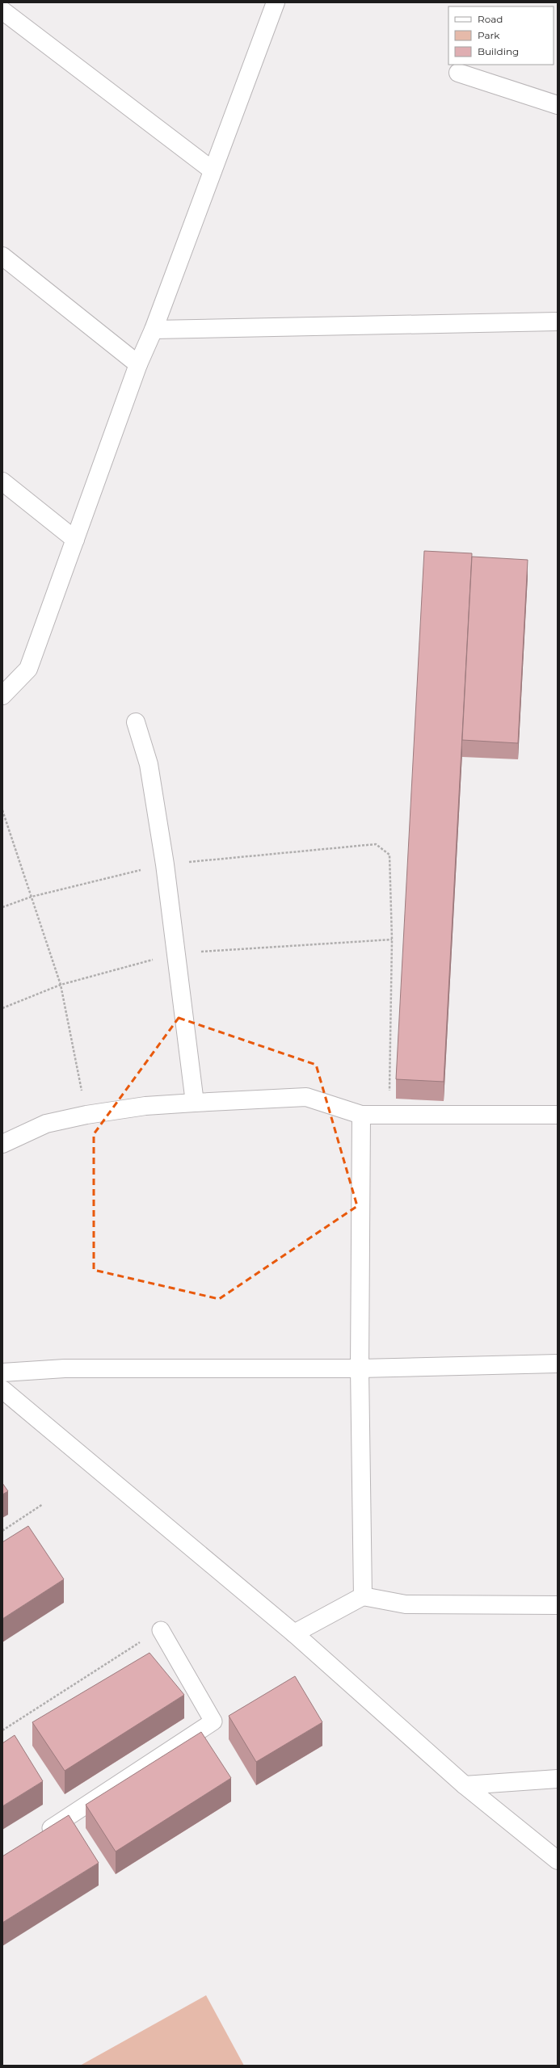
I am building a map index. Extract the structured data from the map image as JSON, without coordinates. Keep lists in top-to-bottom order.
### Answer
{
  "legend": ["Road", "Park", "Building"]
}
